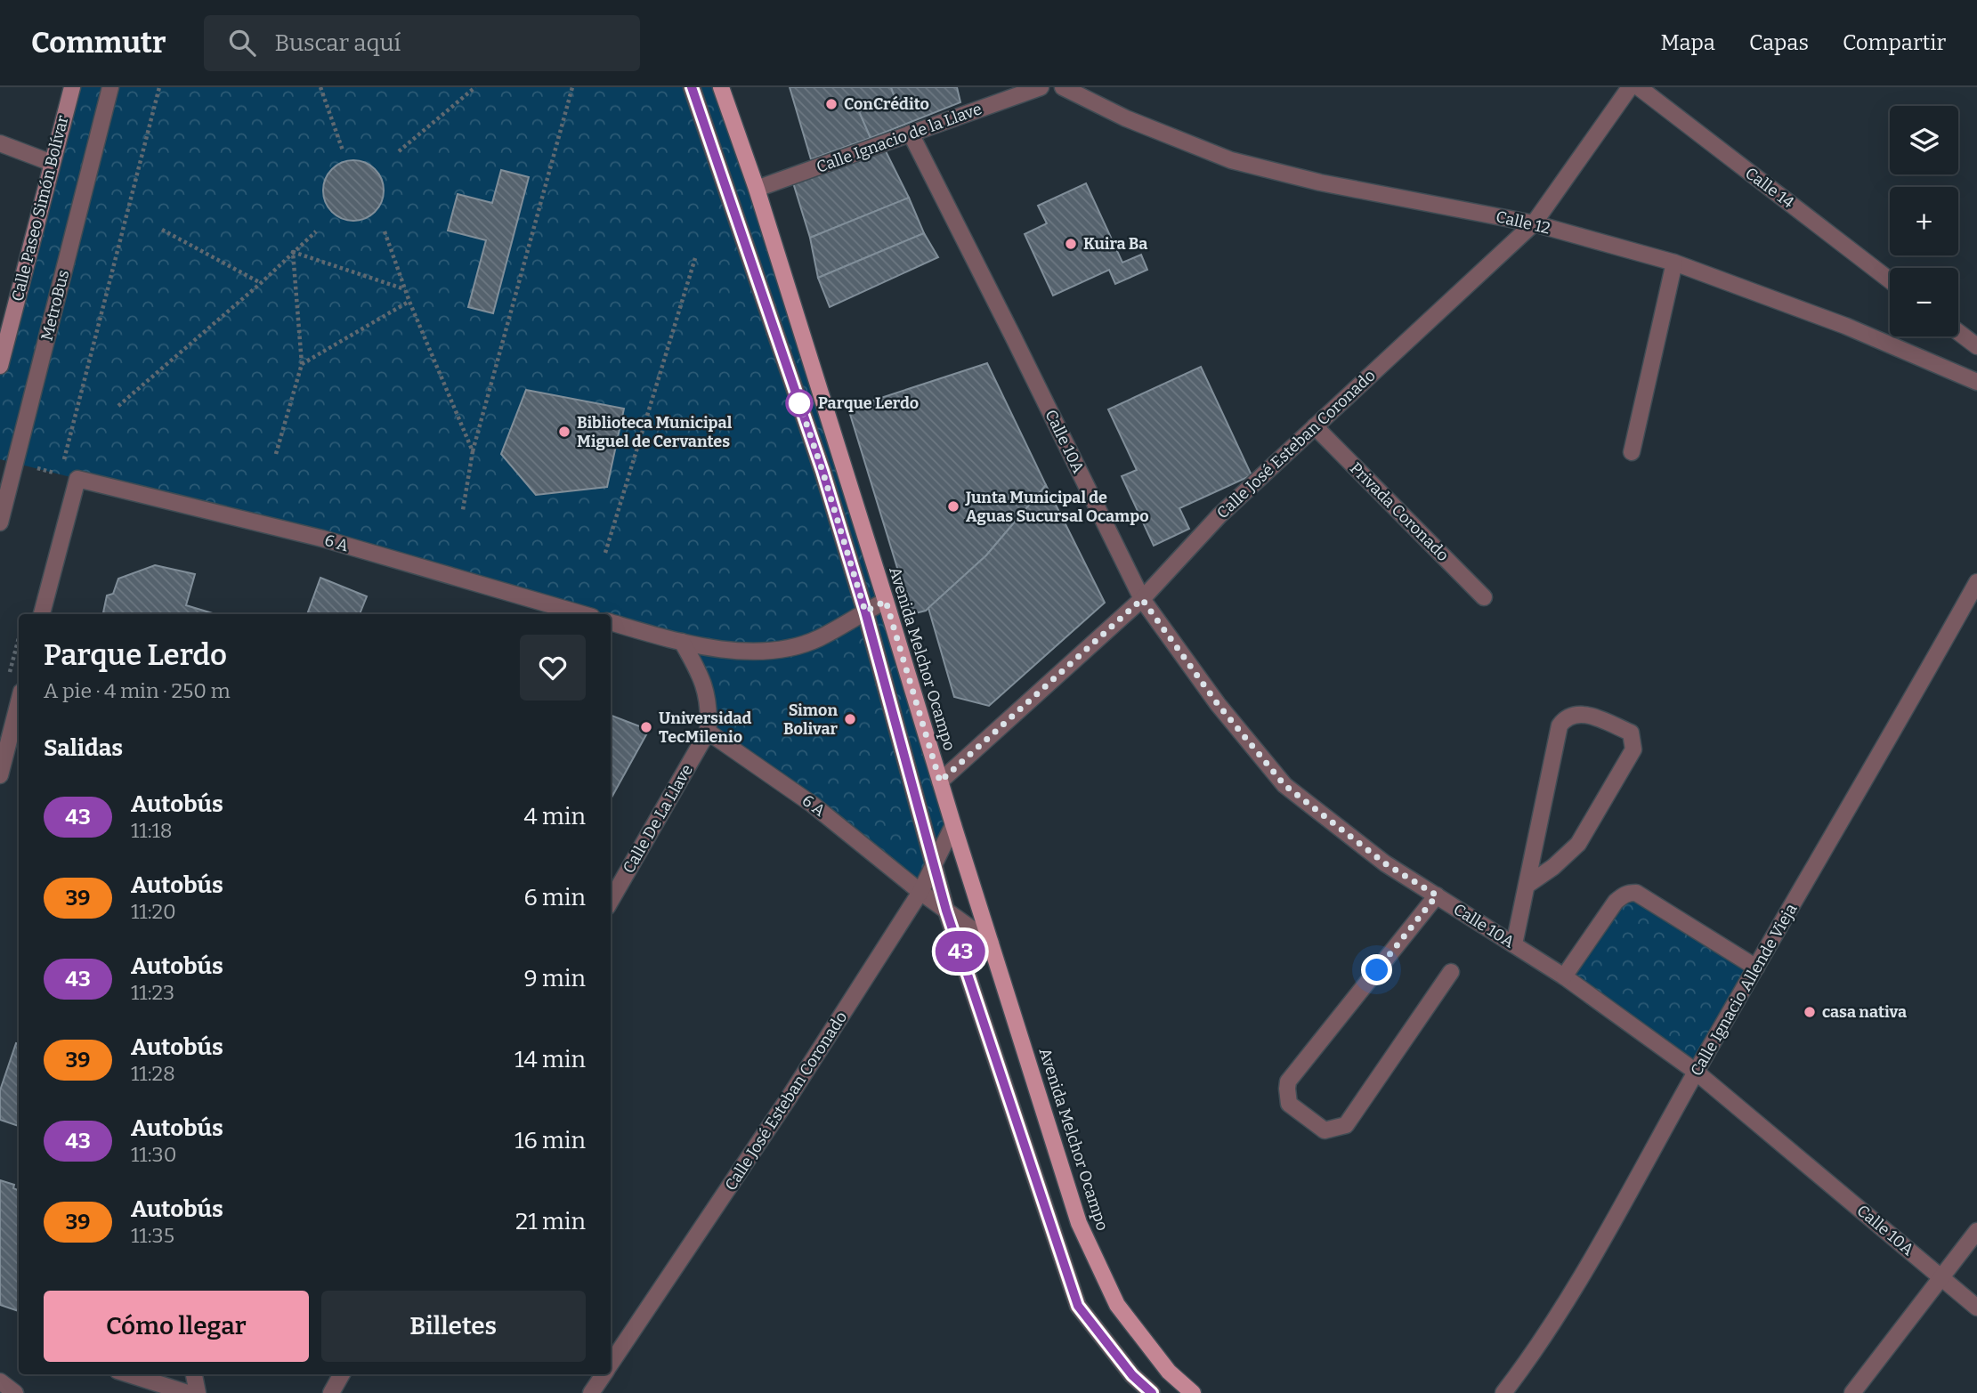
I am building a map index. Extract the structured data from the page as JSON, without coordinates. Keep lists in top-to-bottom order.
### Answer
{
  "streets": {
    "main road": ["Calle Paseo Simón Bolívar", "Avenida Melchor Ocampo"],
    "street": [
      "Calle Ignacio de la Llave",
      "Calle 14",
      "Calle 12",
      "MetroBus",
      "Calle 10A",
      "Calle José Esteban Coronado",
      "Privada Coronado",
      "6 A",
      "Calle De La Llave",
      "Calle Ignacio Allende Vieja"
    ]
  },
  "crossings": [
    ["Calle Ignacio de la Llave", "Calle 10A"],
    ["Calle Ignacio de la Llave", "Avenida Melchor Ocampo"],
    ["Calle 12", "Calle José Esteban Coronado"],
    ["Calle 10A", "Calle José Esteban Coronado"],
    ["Calle 10A", "Calle Ignacio Allende Vieja"],
    ["Calle José Esteban Coronado", "Privada Coronado"],
    ["Calle José Esteban Coronado", "6 A"],
    ["Calle José Esteban Coronado", "Avenida Melchor Ocampo"],
    ["6 A", "Avenida Melchor Ocampo"],
    ["6 A", "Calle De La Llave"]
  ],
  "places": [
    "ConCrédito",
    "Kuira Ba",
    "Parque Lerdo",
    "Biblioteca Municipal Miguel de Cervantes",
    "Junta Municipal de Aguas Sucursal Ocampo",
    "Simon Bolivar",
    "Universidad TecMilenio",
    "casa nativa"
  ],
  "lines": ["bus line 43"],
  "page": {
    "header": "Commutr",
    "search": "Buscar aquí",
    "nav": ["Mapa", "Capas", "Compartir"],
    "on_map": "43",
    "map_buttons": ["+", "−"],
    "heading": [
      ["Parque Lerdo", "A pie · 4 min · 250 m"],
      "Salidas"
    ],
    "list": [
      {
        "mark": "43",
        "name": "Autobús",
        "note": "11:18",
        "value": "4 min"
      },
      {
        "mark": "39",
        "name": "Autobús",
        "note": "11:20",
        "value": "6 min"
      },
      {
        "mark": "43",
        "name": "Autobús",
        "note": "11:23",
        "value": "9 min"
      },
      {
        "mark": "39",
        "name": "Autobús",
        "note": "11:28",
        "value": "14 min"
      },
      {
        "mark": "43",
        "name": "Autobús",
        "note": "11:30",
        "value": "16 min"
      },
      {
        "mark": "39",
        "name": "Autobús",
        "note": "11:35",
        "value": "21 min"
      }
    ],
    "buttons": ["Cómo llegar", "Billetes"]
  }
}
